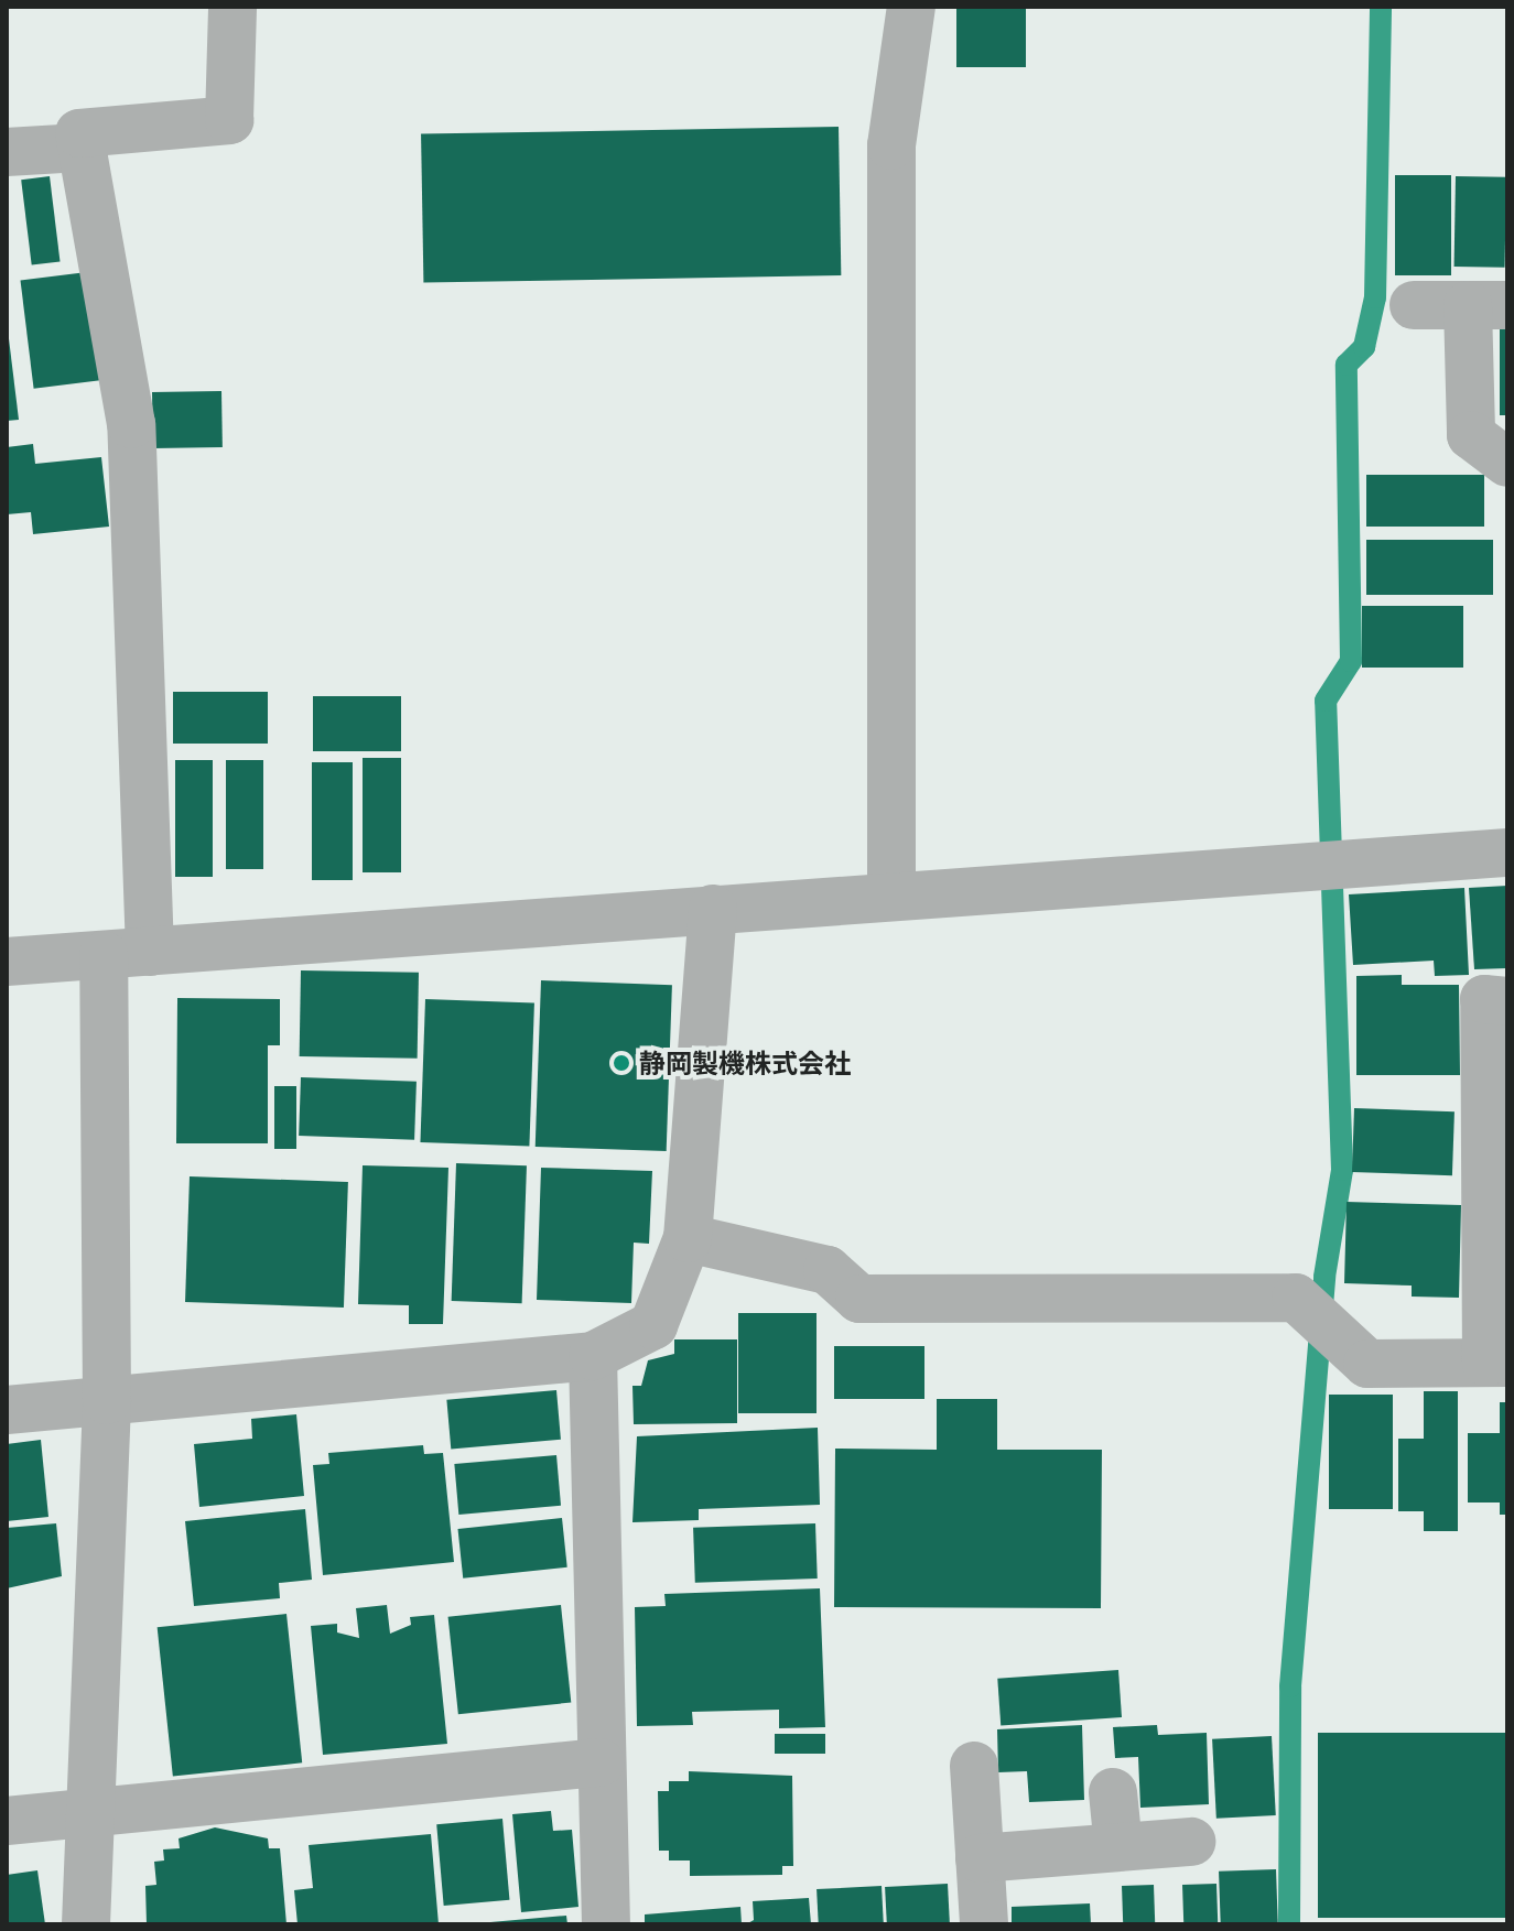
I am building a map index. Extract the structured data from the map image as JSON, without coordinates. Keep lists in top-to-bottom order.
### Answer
{
  "places": ["静岡製機株式会社"]
}
